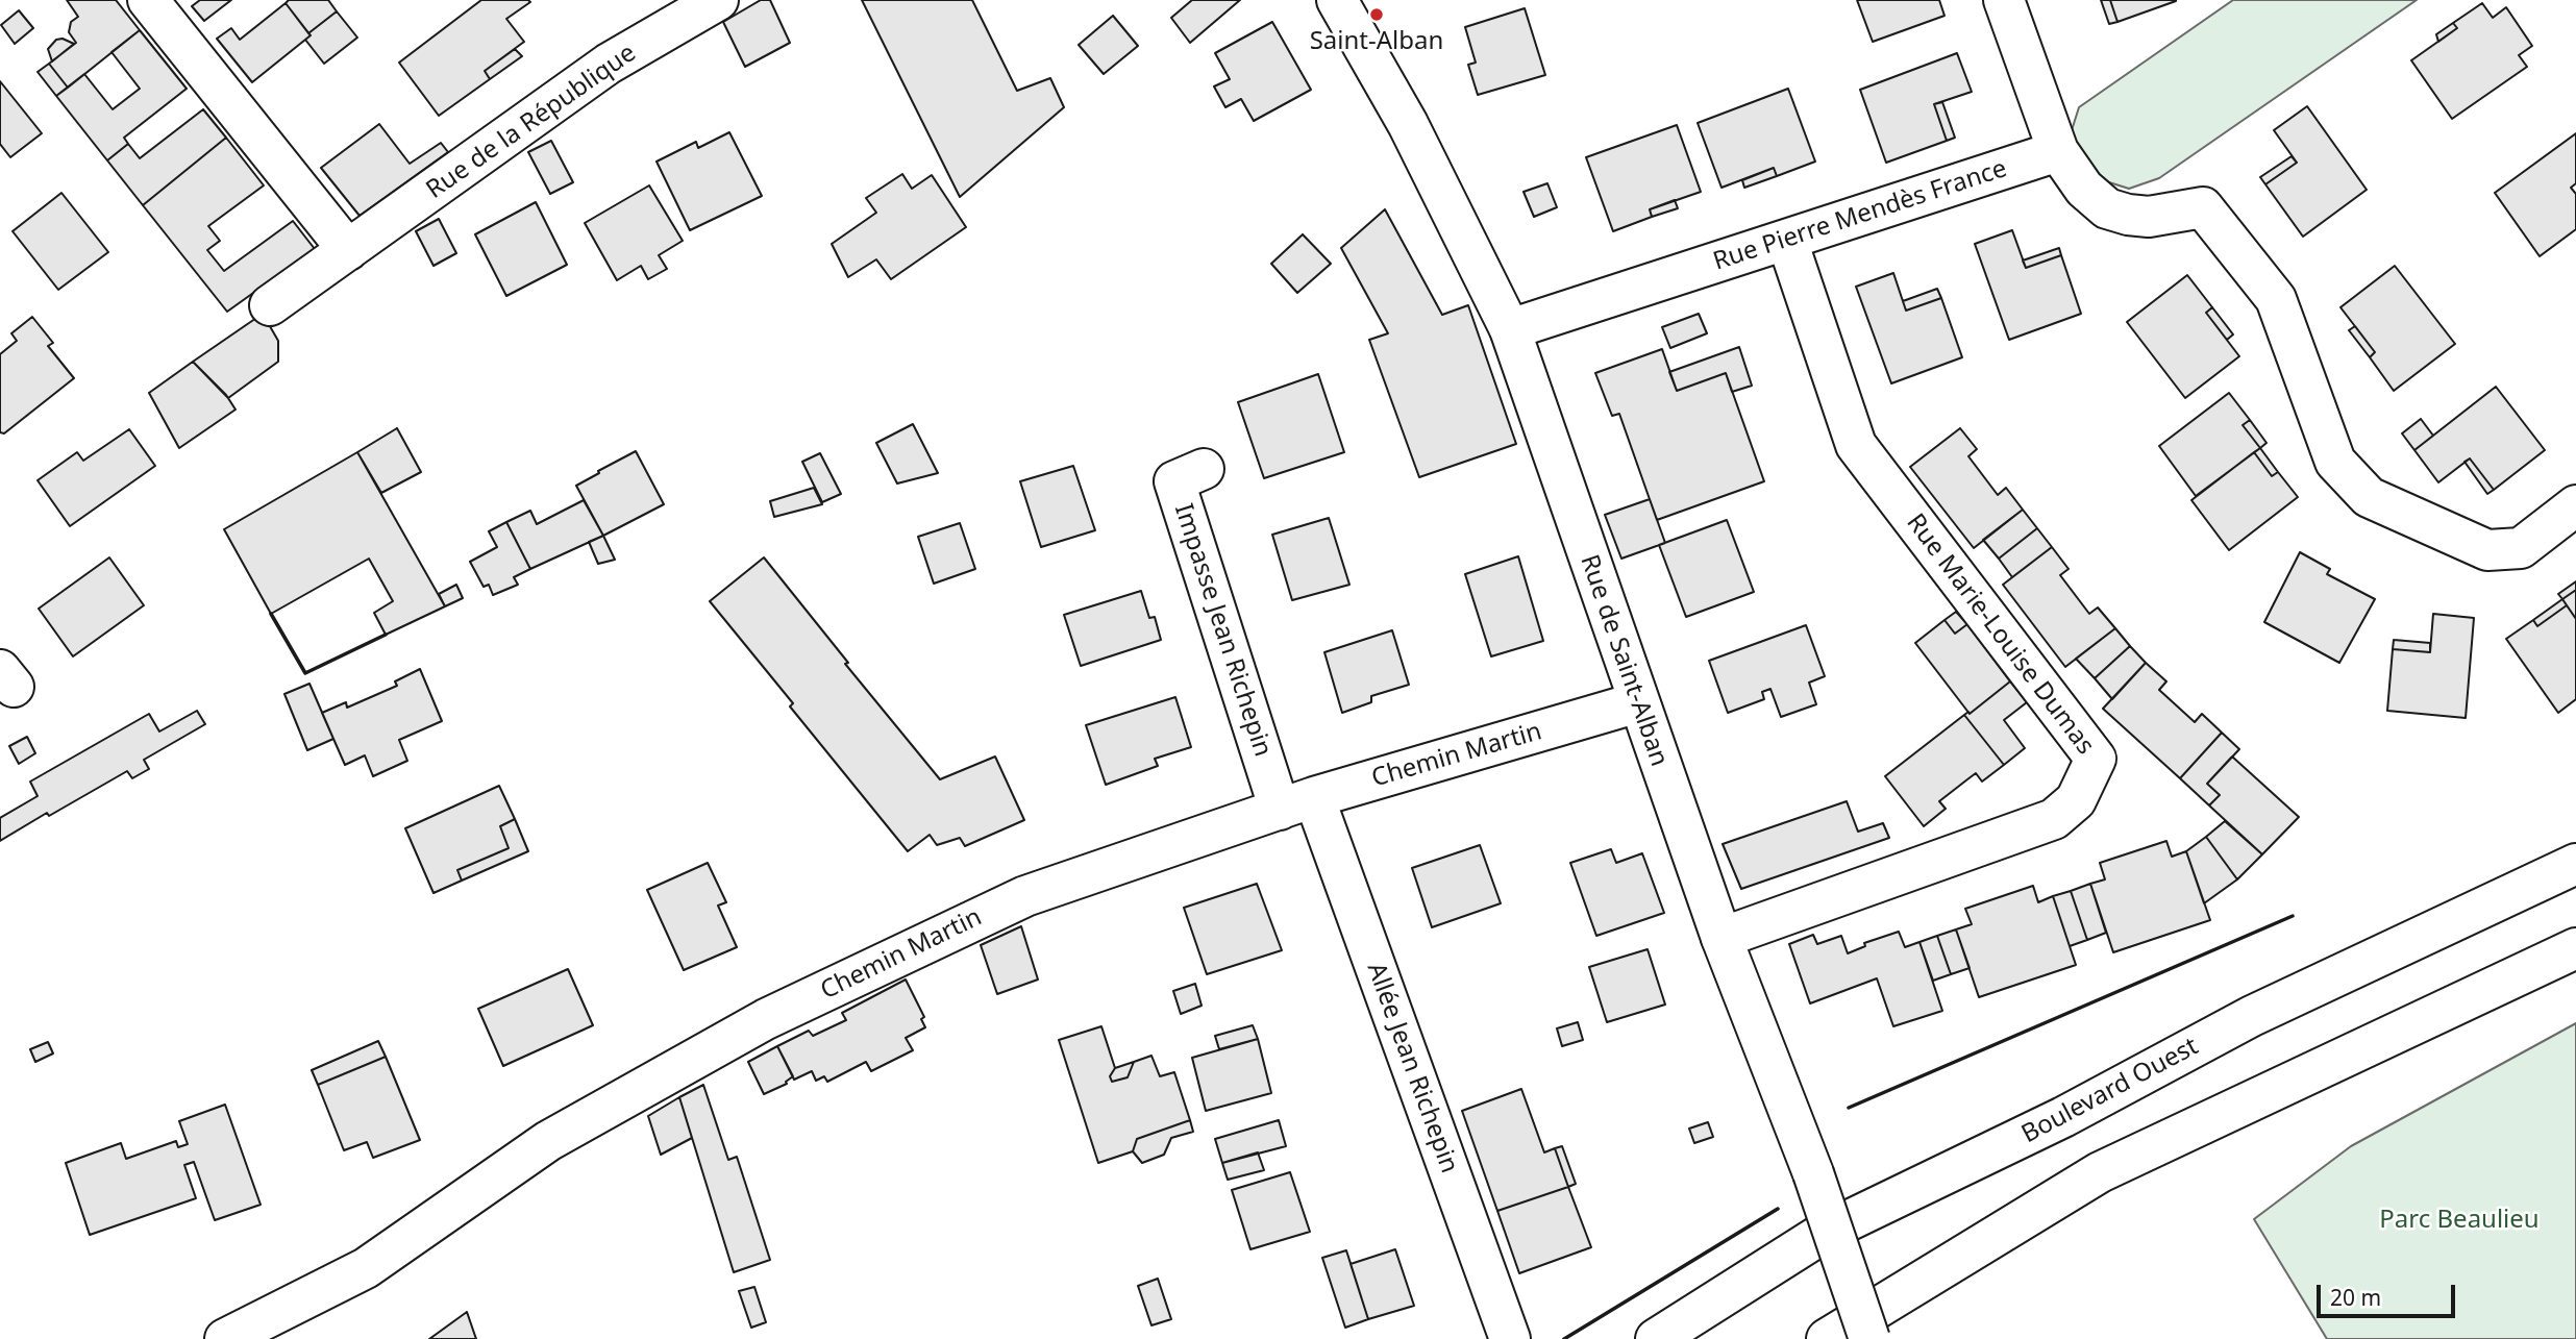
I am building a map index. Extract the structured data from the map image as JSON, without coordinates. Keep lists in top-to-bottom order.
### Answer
{
  "streets": {
    "street": [
      "Rue de la République",
      "Rue Pierre Mendès France",
      "Impasse Jean Richepin",
      "Rue Marie-Louise Dumas",
      "Rue de Saint-Alban",
      "Chemin Martin",
      "Allée Jean Richepin",
      "Boulevard Ouest"
    ]
  },
  "crossings": [
    ["Rue Pierre Mendès France", "Rue Marie-Louise Dumas"],
    ["Rue Pierre Mendès France", "Rue de Saint-Alban"],
    ["Impasse Jean Richepin", "Chemin Martin"],
    ["Impasse Jean Richepin", "Allée Jean Richepin"],
    ["Rue Marie-Louise Dumas", "Rue de Saint-Alban"],
    ["Rue de Saint-Alban", "Chemin Martin"],
    ["Chemin Martin", "Allée Jean Richepin"]
  ],
  "parks": ["Parc Beaulieu"],
  "places": ["Saint-Alban"],
  "scale_bar": "20 m"
}
